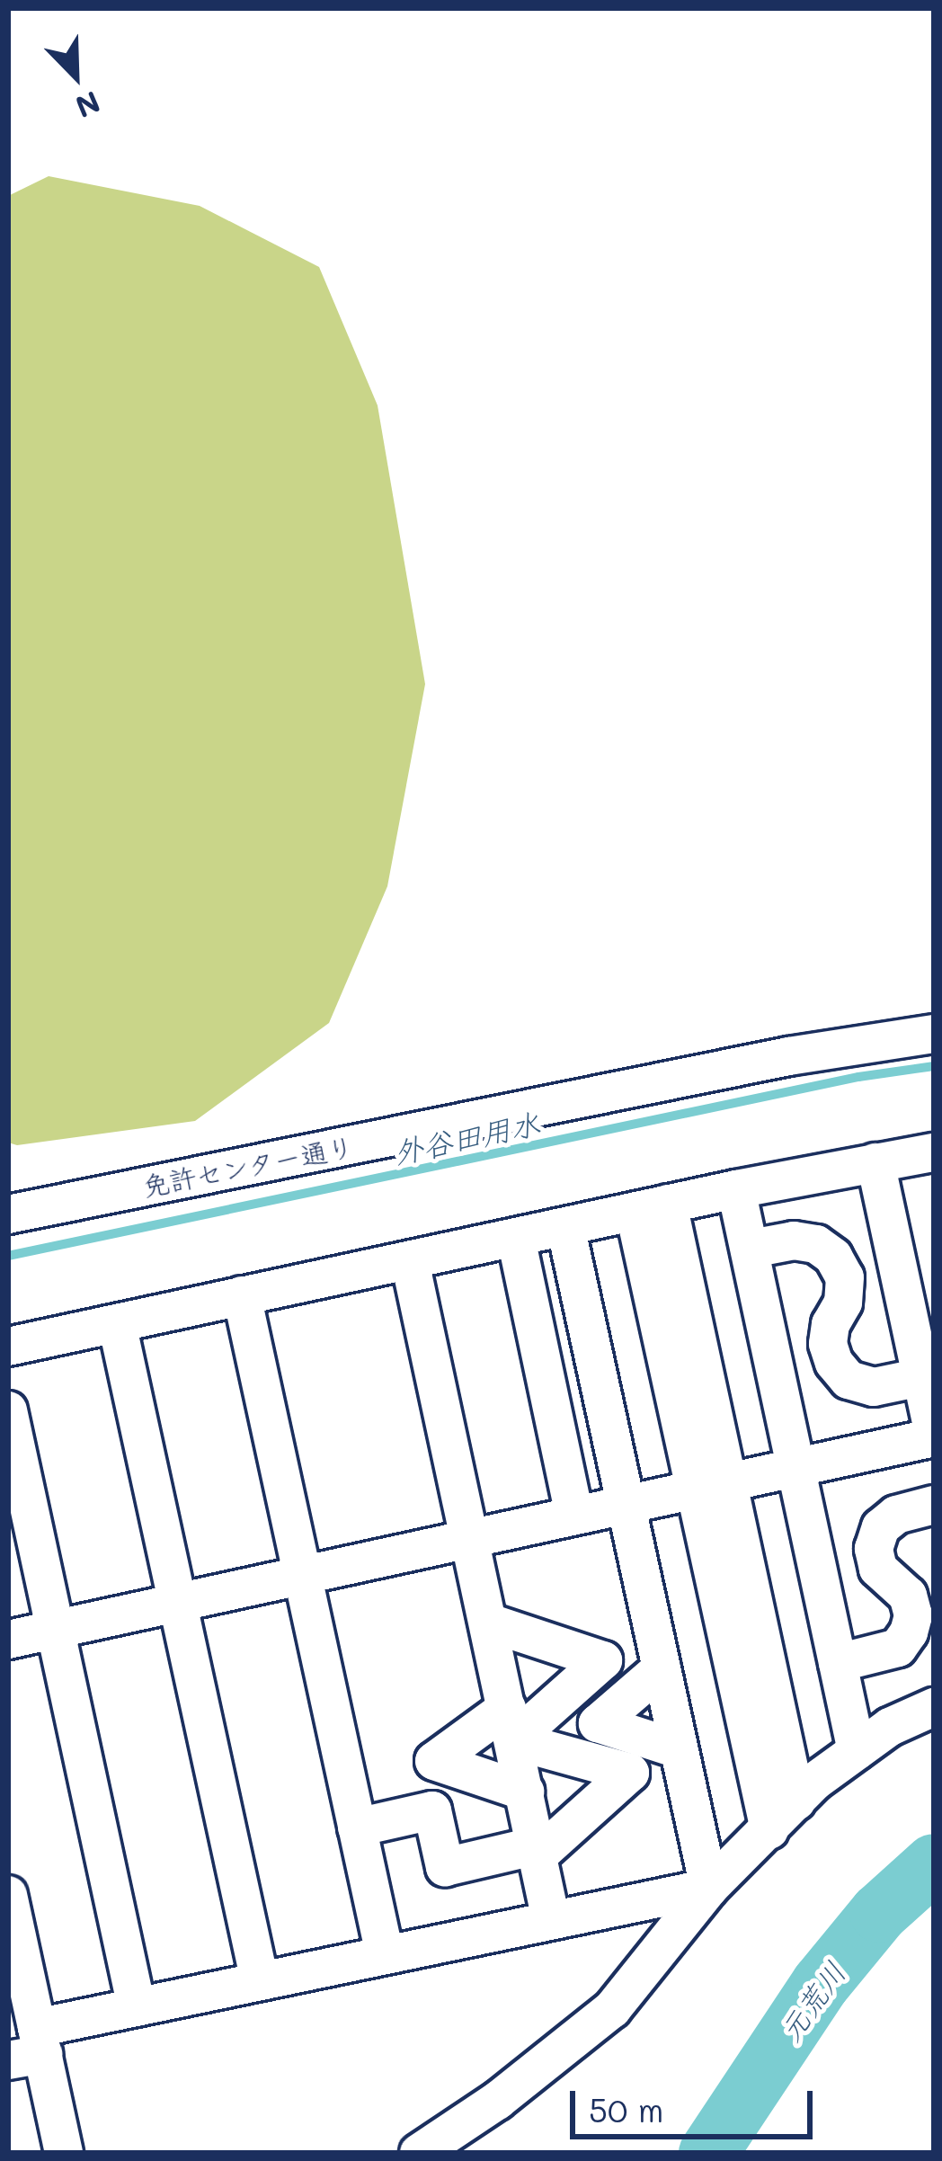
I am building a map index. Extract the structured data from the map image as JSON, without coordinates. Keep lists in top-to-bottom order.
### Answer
{
  "streets": {
    "street": ["免許センター通り"]
  },
  "water": ["外谷田用水", "元荒川"],
  "scale_bar": "50 m",
  "north": "bottom right"
}
